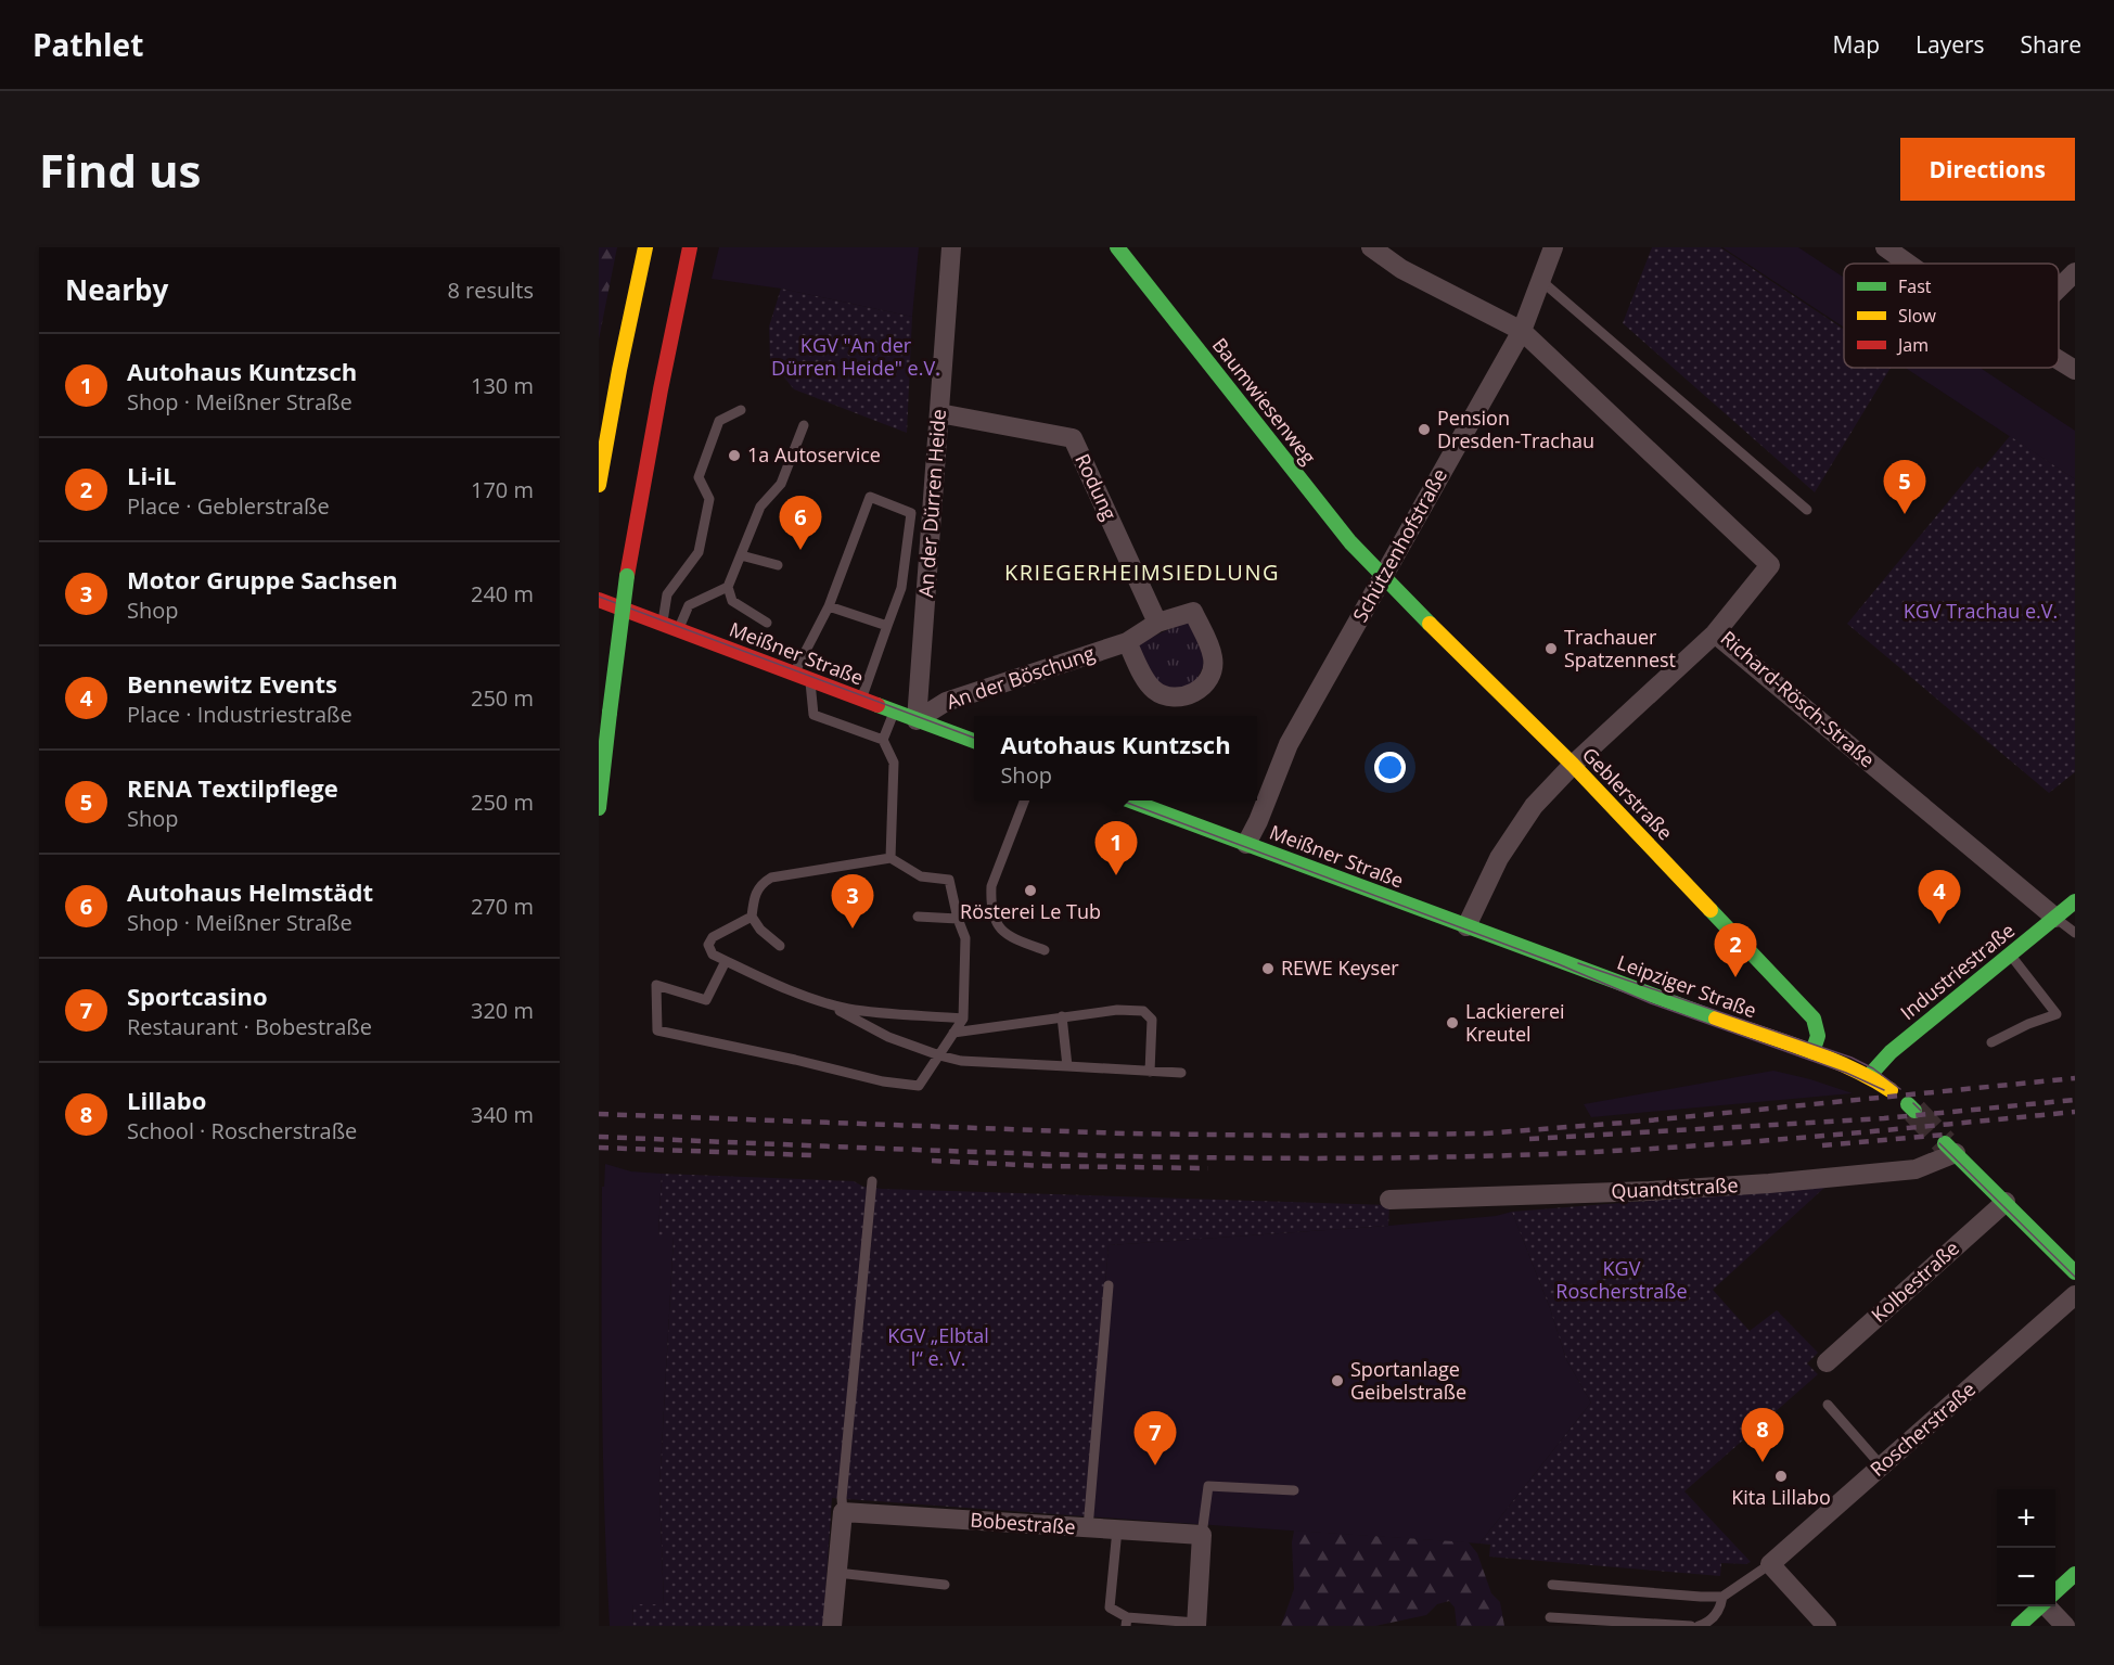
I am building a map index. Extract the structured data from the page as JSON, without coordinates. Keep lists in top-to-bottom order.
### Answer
{
  "streets": {
    "main road": [
      "Baumwiesenweg",
      "Meißner Straße",
      "Geblerstraße",
      "Industriestraße",
      "Leipziger Straße"
    ],
    "street": [
      "Rodung",
      "An der Dürren Heide",
      "Schützenhofstraße",
      "An der Böschung",
      "Richard-Rösch-Straße",
      "Quandtstraße",
      "Kolbestraße",
      "Roscherstraße",
      "Bobestraße"
    ]
  },
  "crossings": [
    ["Baumwiesenweg", "Schützenhofstraße"],
    ["Baumwiesenweg", "Geblerstraße"],
    ["Rodung", "An der Dürren Heide"],
    ["Rodung", "An der Böschung"],
    ["An der Dürren Heide", "Meißner Straße"],
    ["An der Dürren Heide", "An der Böschung"],
    ["Schützenhofstraße", "Meißner Straße"],
    ["Schützenhofstraße", "Richard-Rösch-Straße"],
    ["Schützenhofstraße", "Geblerstraße"],
    ["Meißner Straße", "An der Böschung"],
    ["Meißner Straße", "Leipziger Straße"],
    ["Richard-Rösch-Straße", "Industriestraße"],
    ["Geblerstraße", "Leipziger Straße"],
    ["Industriestraße", "Leipziger Straße"]
  ],
  "districts": ["KRIEGERHEIMSIEDLUNG"],
  "parks": [
    "KGV \"An der Dürren Heide\" e.V.",
    "KGV Trachau e.V.",
    "KGV Roscherstraße",
    "KGV „Elbtal I“ e. V."
  ],
  "places": [
    "Pension Dresden-Trachau",
    "1a Autoservice",
    "Trachauer Spatzennest",
    "Rösterei Le Tub",
    "REWE Keyser",
    "Lackiererei Kreutel",
    "Sportanlage Geibelstraße",
    "Kita Lillabo"
  ],
  "legend": ["Fast", "Slow", "Jam"],
  "page": {
    "header": "Pathlet",
    "nav": ["Map", "Layers", "Share"],
    "buttons": "Directions",
    "title": "Find us",
    "heading": ["Nearby", "8 results"],
    "list": [
      {
        "mark": "1",
        "name": "Autohaus Kuntzsch",
        "note": "Shop · Meißner Straße",
        "value": "130 m"
      },
      {
        "mark": "2",
        "name": "Li-iL",
        "note": "Place · Geblerstraße",
        "value": "170 m"
      },
      {
        "mark": "3",
        "name": "Motor Gruppe Sachsen",
        "note": "Shop",
        "value": "240 m"
      },
      {
        "mark": "4",
        "name": "Bennewitz Events",
        "note": "Place · Industriestraße",
        "value": "250 m"
      },
      {
        "mark": "5",
        "name": "RENA Textilpflege",
        "note": "Shop",
        "value": "250 m"
      },
      {
        "mark": "6",
        "name": "Autohaus Helmstädt",
        "note": "Shop · Meißner Straße",
        "value": "270 m"
      },
      {
        "mark": "7",
        "name": "Sportcasino",
        "note": "Restaurant · Bobestraße",
        "value": "320 m"
      },
      {
        "mark": "8",
        "name": "Lillabo",
        "note": "School · Roscherstraße",
        "value": "340 m"
      }
    ],
    "pins": [
      "5",
      "6",
      "1",
      "4",
      "3",
      "2",
      "8",
      "7"
    ],
    "popup": ["Autohaus Kuntzsch", "Shop"],
    "map_buttons": ["+", "−"]
  }
}
